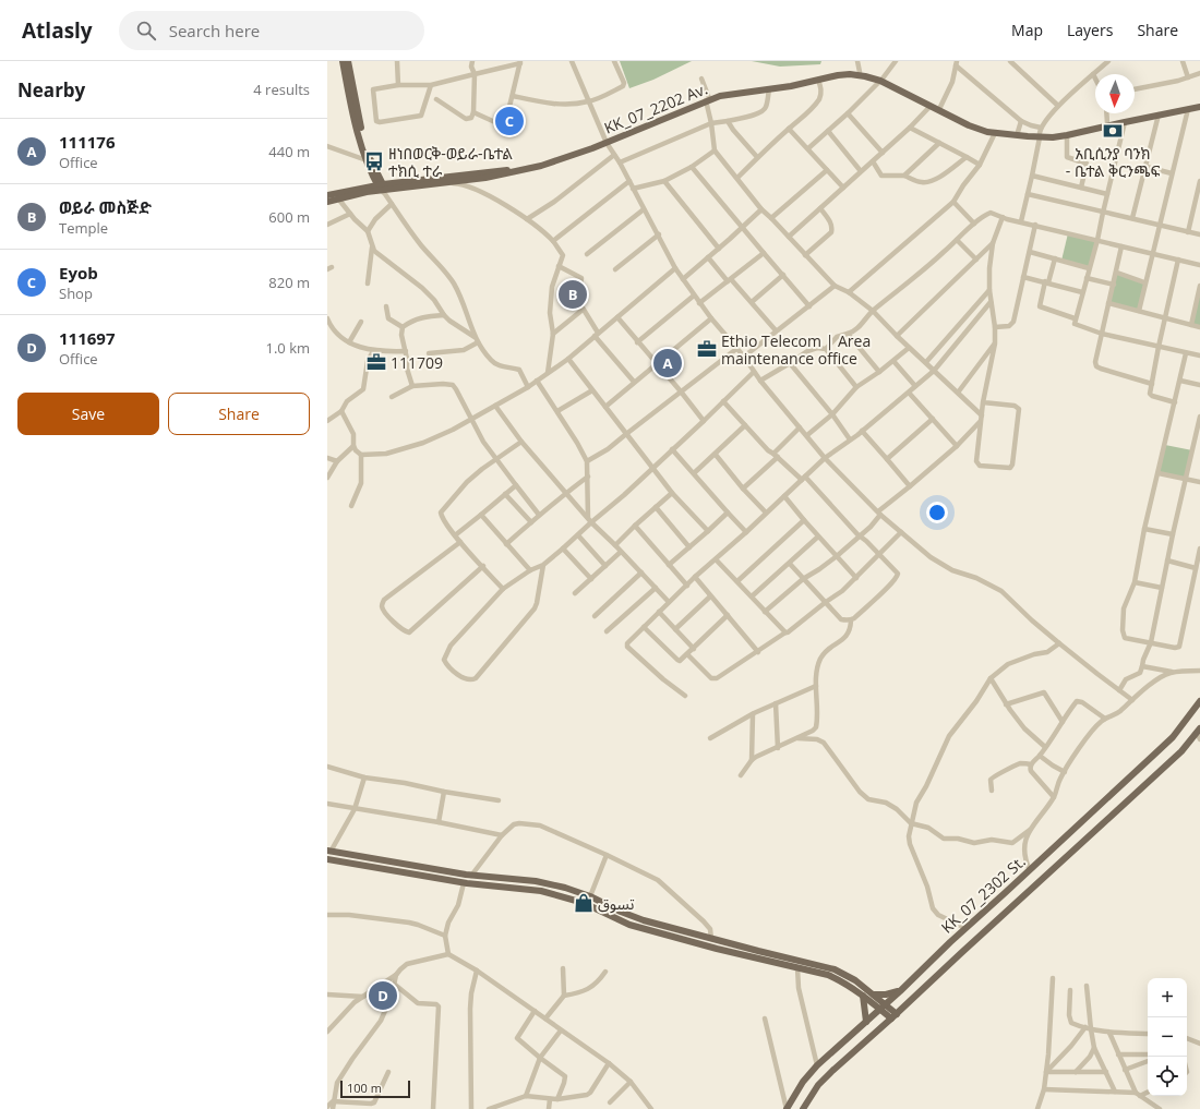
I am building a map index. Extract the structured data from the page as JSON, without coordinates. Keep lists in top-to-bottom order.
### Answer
{
  "streets": {
    "main road": ["KK_07_2202 Av.", "KK_07_2302 St."]
  },
  "places": {
    "bank": ["አቢሲንያ ባንክ - ቤተል ቅርንጫፍ"],
    "bus stop": ["ዘነበወርቅ-ወይራ-ቤተል ተክሲ ተራ"],
    "office": ["Ethio Telecom | Area maintenance office", "111709"],
    "shop": ["تسوق"]
  },
  "scale_bar": "100 m",
  "north": "bottom",
  "page": {
    "header": "Atlasly",
    "search": "Search here",
    "nav": ["Map", "Layers", "Share"],
    "heading": ["Nearby", "4 results"],
    "pins": [
      "C",
      "B",
      "A",
      "D"
    ],
    "list": [
      {
        "mark": "A",
        "name": "111176",
        "note": "Office",
        "value": "440 m"
      },
      {
        "mark": "B",
        "name": "ወይራ መስጅድ",
        "note": "Temple",
        "value": "600 m"
      },
      {
        "mark": "C",
        "name": "Eyob",
        "note": "Shop",
        "value": "820 m"
      },
      {
        "mark": "D",
        "name": "111697",
        "note": "Office",
        "value": "1.0 km"
      }
    ],
    "buttons": ["Save", "Share"],
    "map_buttons": ["+", "−"],
    "scale": "100 m"
  }
}
